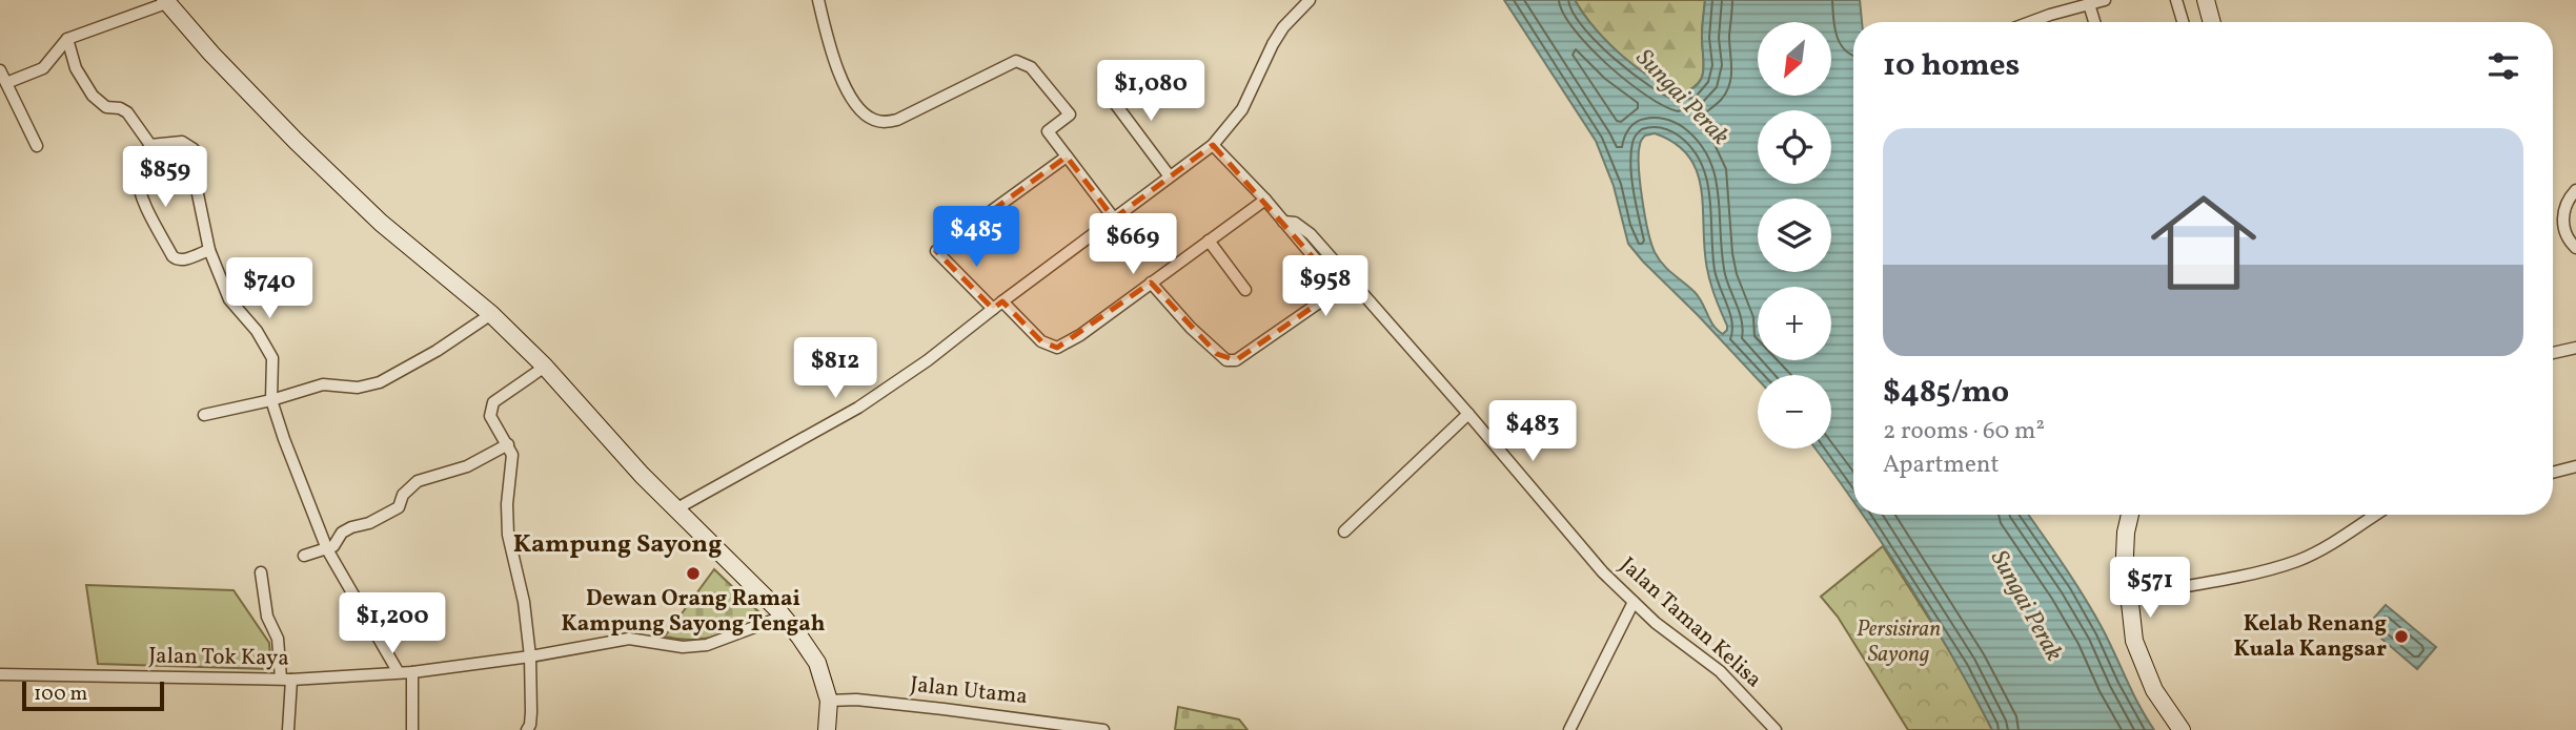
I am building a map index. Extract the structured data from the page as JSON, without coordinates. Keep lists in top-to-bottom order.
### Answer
{
  "streets": {
    "street": ["Jalan Taman Kelisa", "Jalan Tok Kaya", "Jalan Utama"]
  },
  "districts": ["Kampung Sayong"],
  "water": ["Sungai Perak"],
  "parks": ["Persisiran Sayong"],
  "places": ["Dewan Orang Ramai Kampung Sayong Tengah", "Kelab Renang Kuala Kangsar"],
  "scale_bar": "100 m",
  "north": "bottom left",
  "page": {
    "map_buttons": ["+", "−"],
    "heading": "10 homes",
    "price": [
      "$1,080",
      "$859",
      "$485",
      "$669",
      "$958",
      "$740",
      "$812",
      "$483",
      "$571",
      "$1,200"
    ],
    "list": [
      {
        "name": "$485/mo",
        "note": "2 rooms · 60 m² · Apartment"
      }
    ],
    "scale": "100 m"
  }
}
